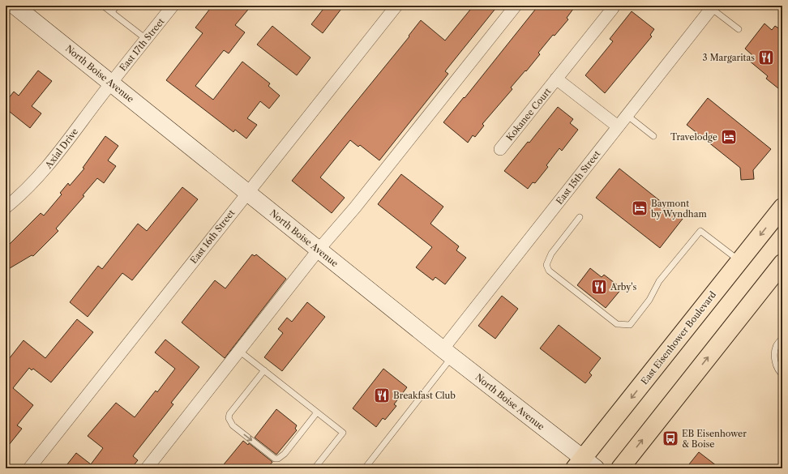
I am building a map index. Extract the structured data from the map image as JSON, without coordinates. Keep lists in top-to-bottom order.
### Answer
{
  "streets": {
    "highway": ["East Eisenhower Boulevard"],
    "street": [
      "East 17th Street",
      "North Boise Avenue",
      "Kokanee Court",
      "Axial Drive",
      "East 15th Street",
      "East 16th Street"
    ]
  },
  "crossings": [
    ["East 17th Street", "North Boise Avenue"],
    ["East 17th Street", "Axial Drive"],
    ["North Boise Avenue", "Axial Drive"],
    ["North Boise Avenue", "East 15th Street"],
    ["North Boise Avenue", "East 16th Street"],
    ["North Boise Avenue", "East Eisenhower Boulevard"],
    ["Kokanee Court", "East 15th Street"]
  ],
  "places": {
    "restaurant": ["3 Margaritas", "Arby's", "Breakfast Club"],
    "hotel": ["Travelodge", "Baymont by Wyndham"],
    "bus stop": ["EB Eisenhower & Boise"]
  }
}
